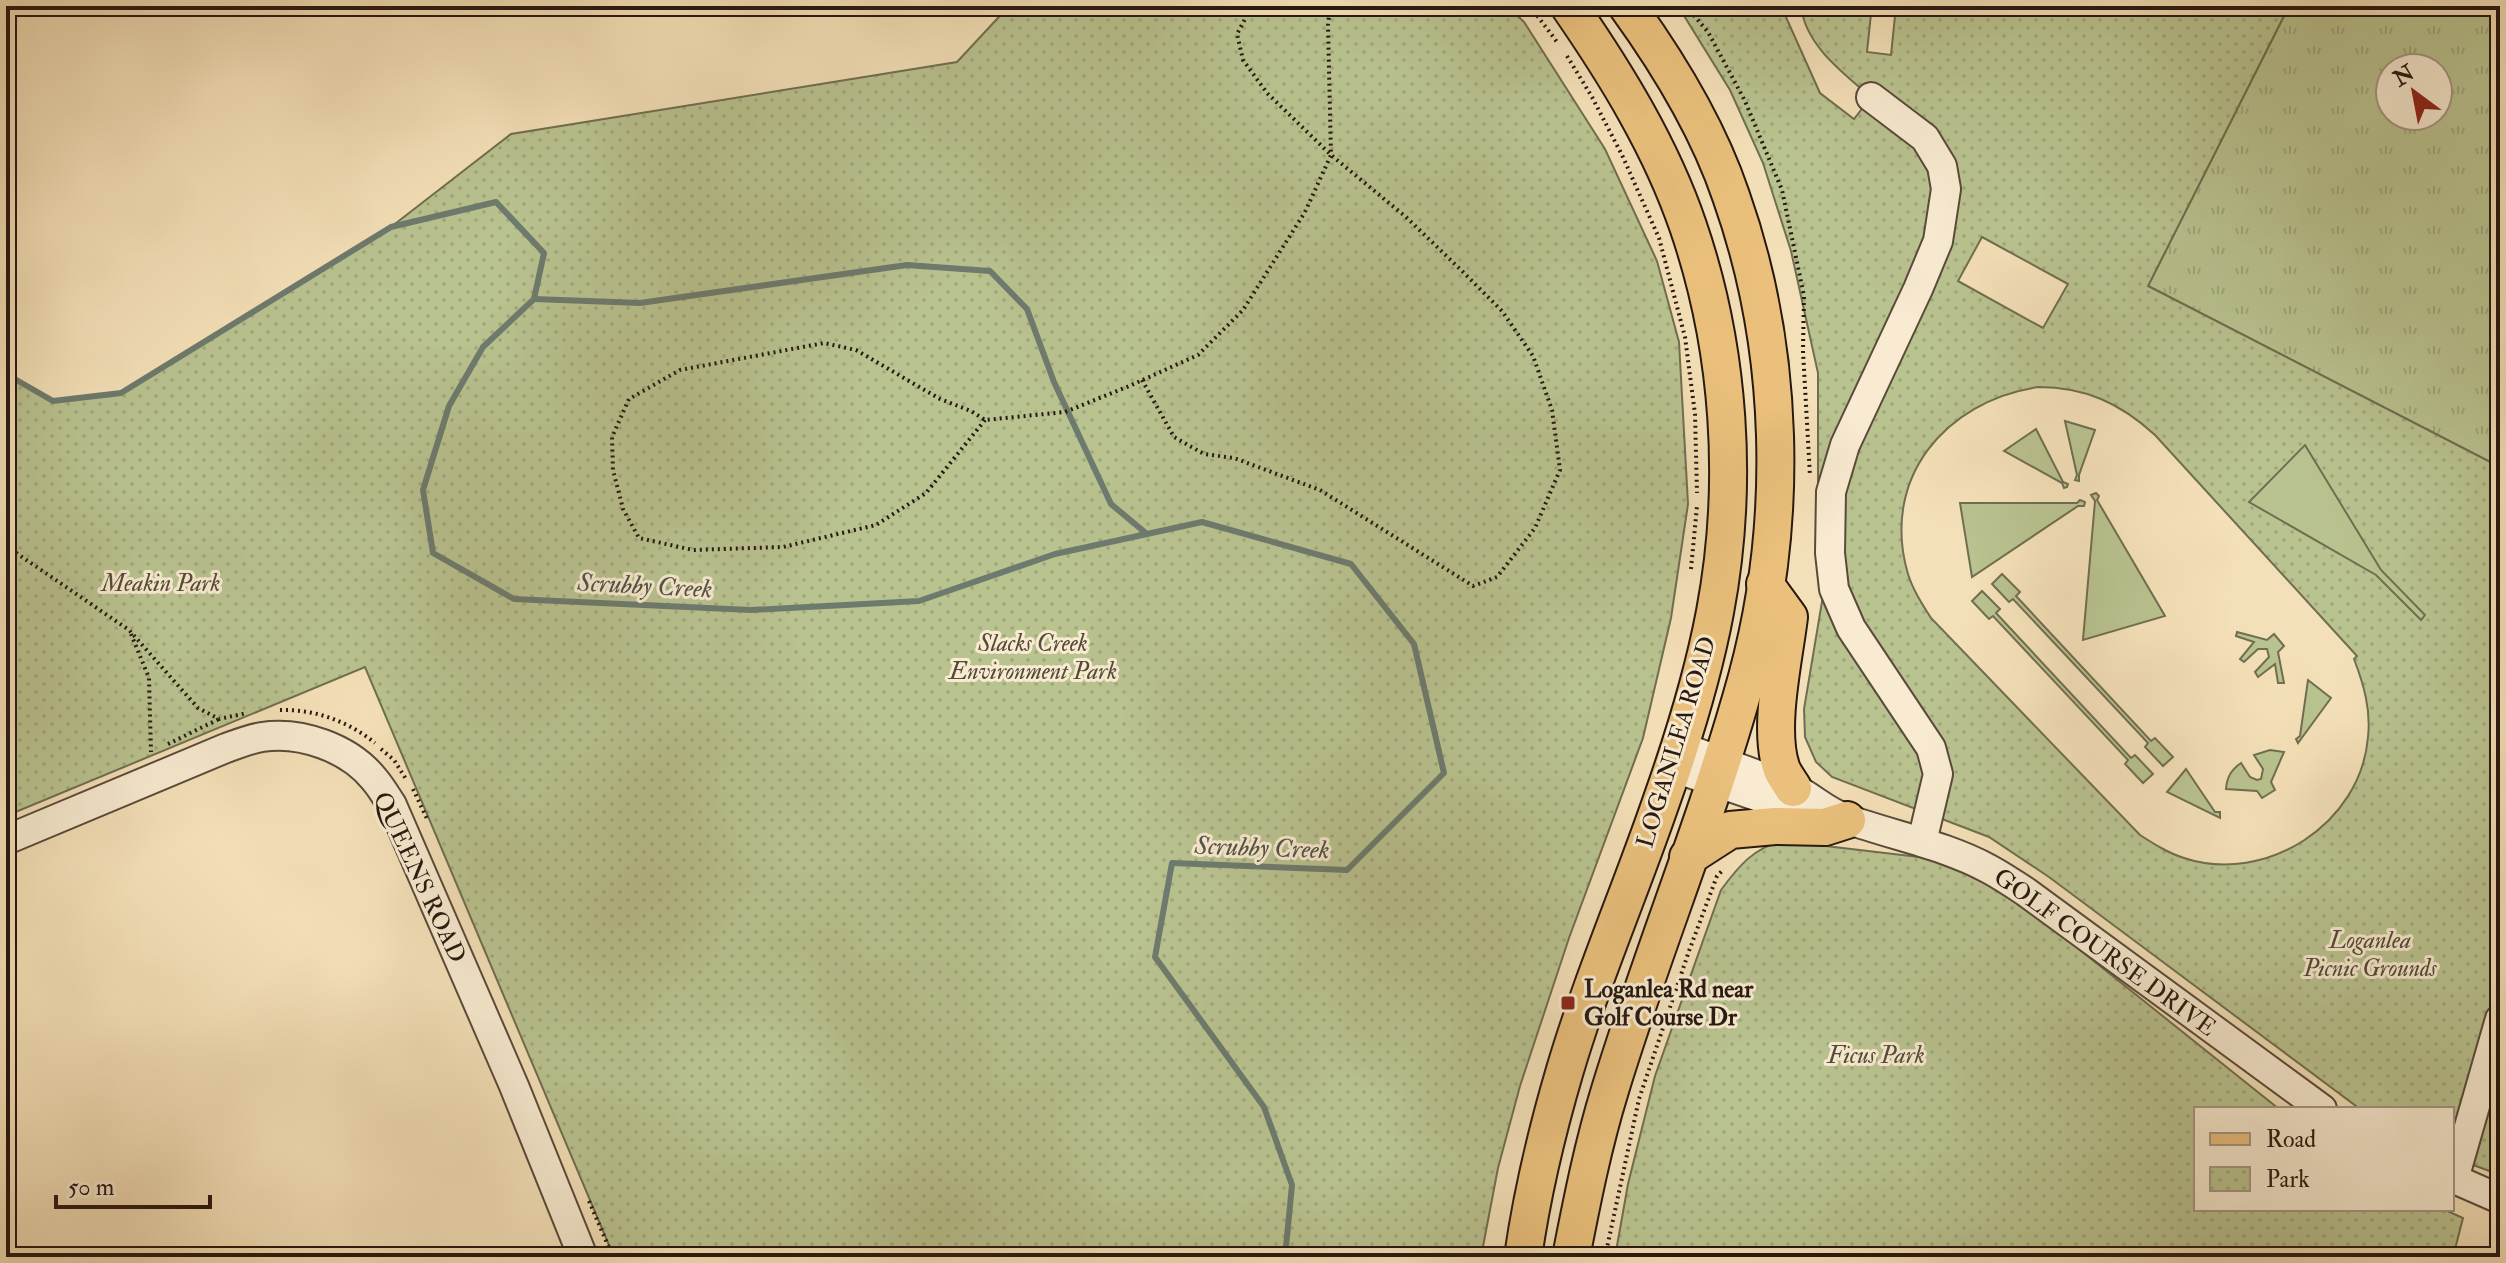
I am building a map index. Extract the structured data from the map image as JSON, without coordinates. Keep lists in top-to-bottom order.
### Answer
{
  "streets": {
    "main road": ["LOGANLEA ROAD"],
    "street": ["QUEENS ROAD", "GOLF COURSE DRIVE"]
  },
  "crossings": [
    ["LOGANLEA ROAD", "GOLF COURSE DRIVE"]
  ],
  "water": ["Scrubby Creek"],
  "parks": [
    "Meakin Park",
    "Slacks Creek Environment Park",
    "Loganlea Picnic Grounds",
    "Ficus Park"
  ],
  "places": {
    "transit": ["Loganlea Rd near Golf Course Dr"]
  },
  "legend": ["Road", "Park"],
  "scale_bar": "50 m",
  "north": "top left"
}
